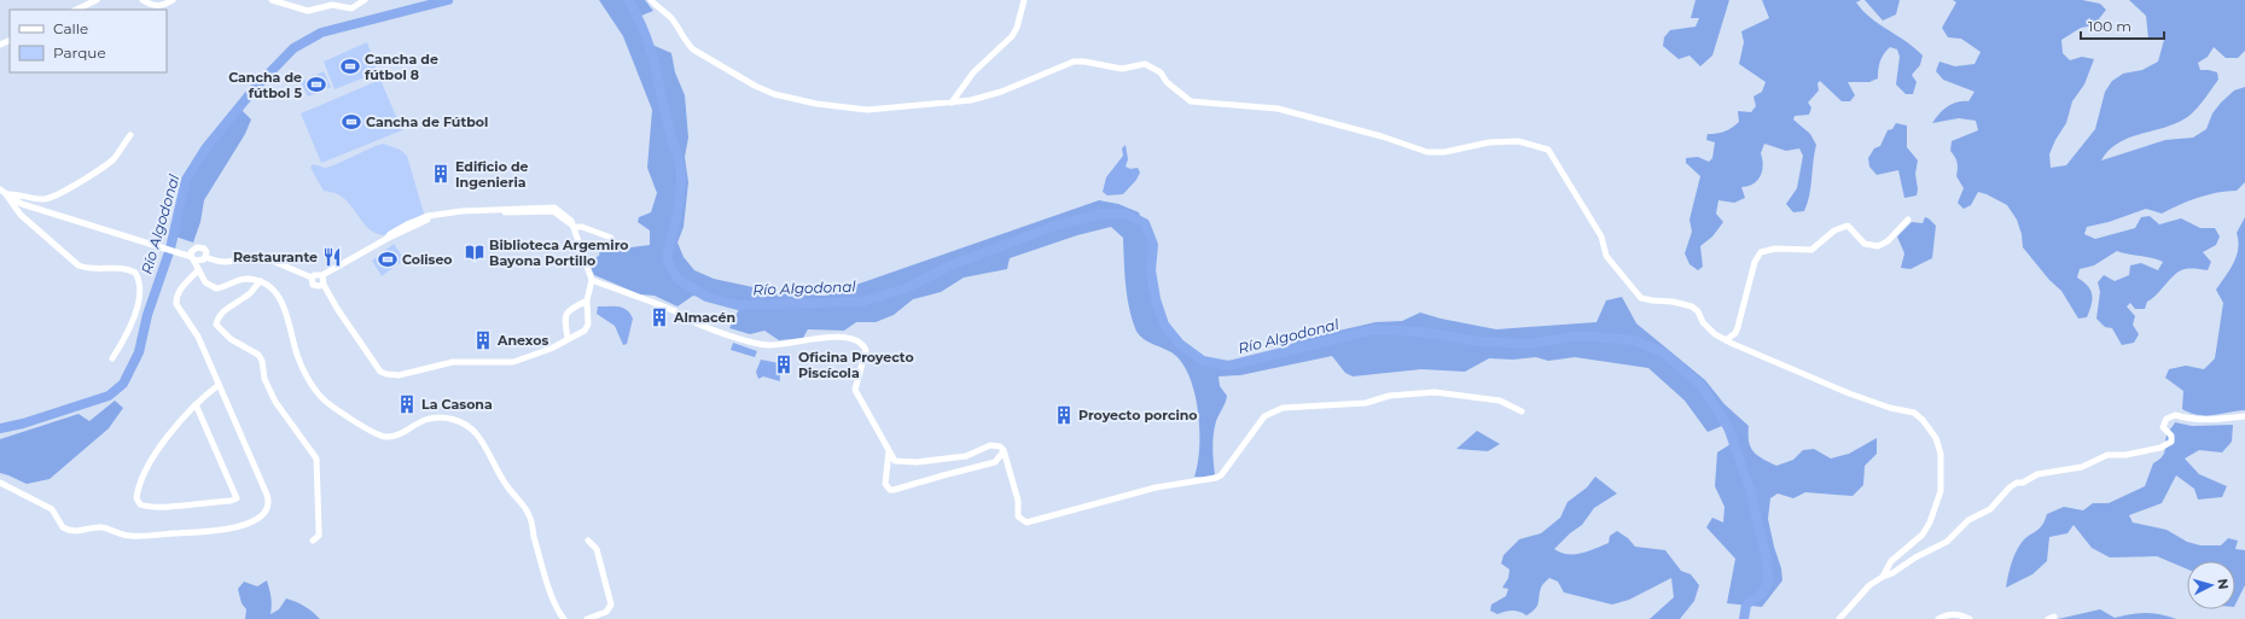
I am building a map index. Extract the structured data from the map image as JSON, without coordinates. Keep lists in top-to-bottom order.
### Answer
{
  "water": ["Río Algodonal"],
  "places": {
    "sports": [
      "Cancha de fútbol 8",
      "Cancha de fútbol 5",
      "Cancha de Fútbol",
      "Coliseo"
    ],
    "building": [
      "Edificio de Ingenieria",
      "Almacén",
      "Anexos",
      "Oficina Proyecto Piscícola",
      "La Casona",
      "Proyecto porcino"
    ],
    "library": ["Biblioteca Argemiro Bayona Portillo"],
    "restaurant": ["Restaurante"]
  },
  "legend": ["Calle", "Parque"],
  "scale_bar": "100 m",
  "north": "right"
}
